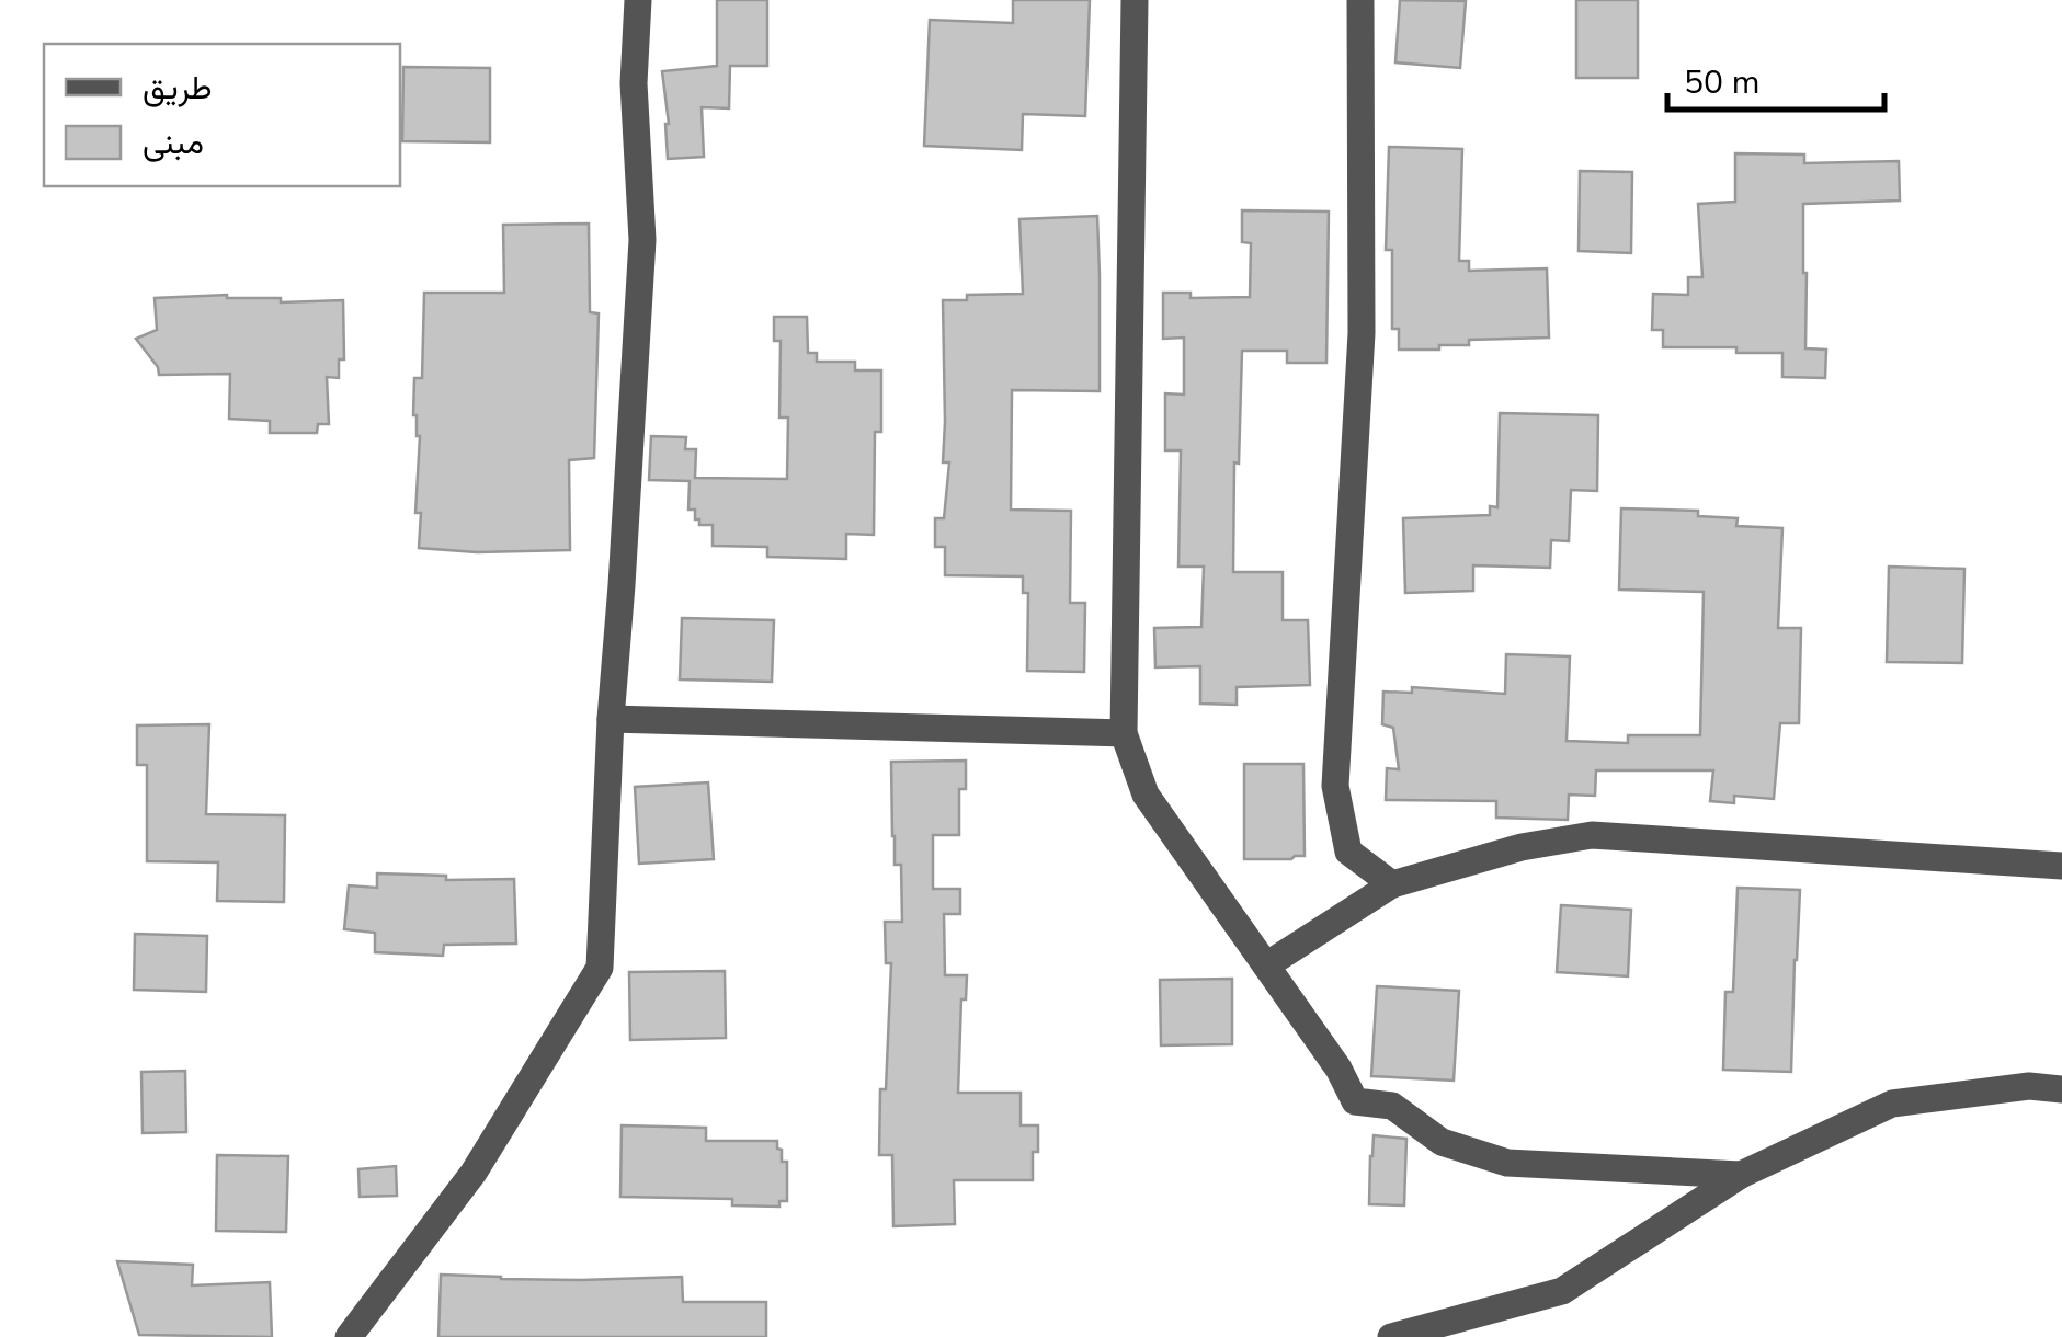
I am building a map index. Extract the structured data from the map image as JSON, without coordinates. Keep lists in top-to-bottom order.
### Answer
{
  "legend": ["طريق", "مبنى"],
  "scale_bar": "50 m"
}
